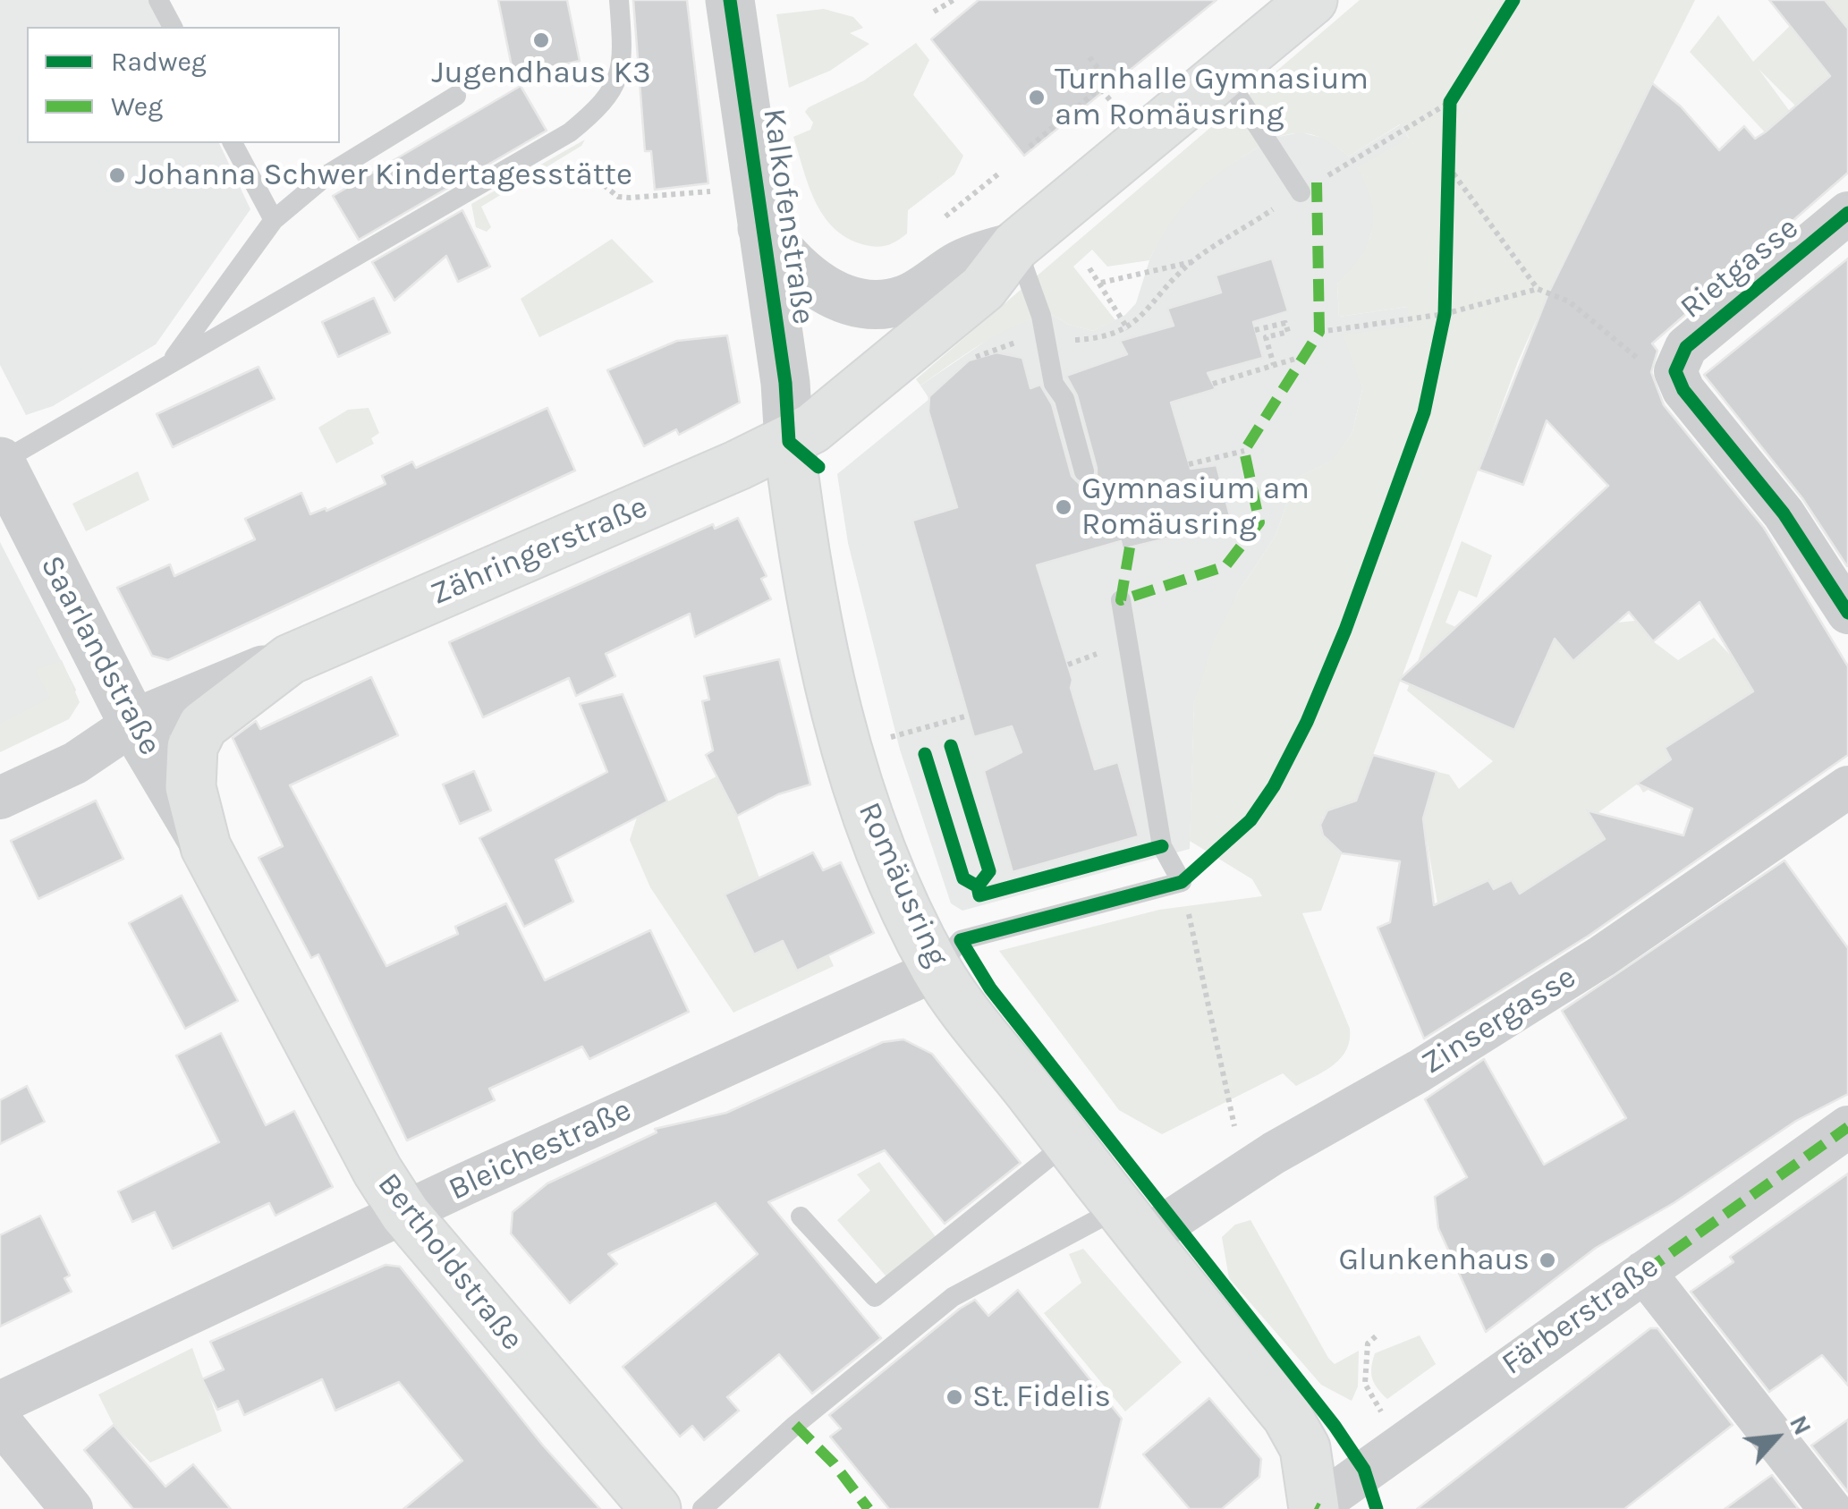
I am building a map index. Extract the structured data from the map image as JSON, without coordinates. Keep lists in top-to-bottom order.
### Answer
{
  "streets": {
    "main road": ["Zähringerstraße", "Romäusring", "Bertholdstraße"],
    "street": [
      "Kalkofenstraße",
      "Rietgasse",
      "Saarlandstraße",
      "Zinsergasse",
      "Bleichestraße",
      "Färberstraße"
    ]
  },
  "crossings": [
    ["Kalkofenstraße", "Zähringerstraße"],
    ["Kalkofenstraße", "Romäusring"],
    ["Zähringerstraße", "Saarlandstraße"],
    ["Zähringerstraße", "Romäusring"],
    ["Zähringerstraße", "Bertholdstraße"],
    ["Saarlandstraße", "Bertholdstraße"],
    ["Romäusring", "Zinsergasse"],
    ["Romäusring", "Bleichestraße"],
    ["Romäusring", "Färberstraße"],
    ["Bleichestraße", "Bertholdstraße"]
  ],
  "places": [
    "Jugendhaus K3",
    "Turnhalle Gymnasium am Romäusring",
    "Johanna Schwer Kindertagesstätte",
    "Gymnasium am Romäusring",
    "Glunkenhaus",
    "St. Fidelis"
  ],
  "legend": ["Radweg", "Weg"],
  "north": "top right"
}
